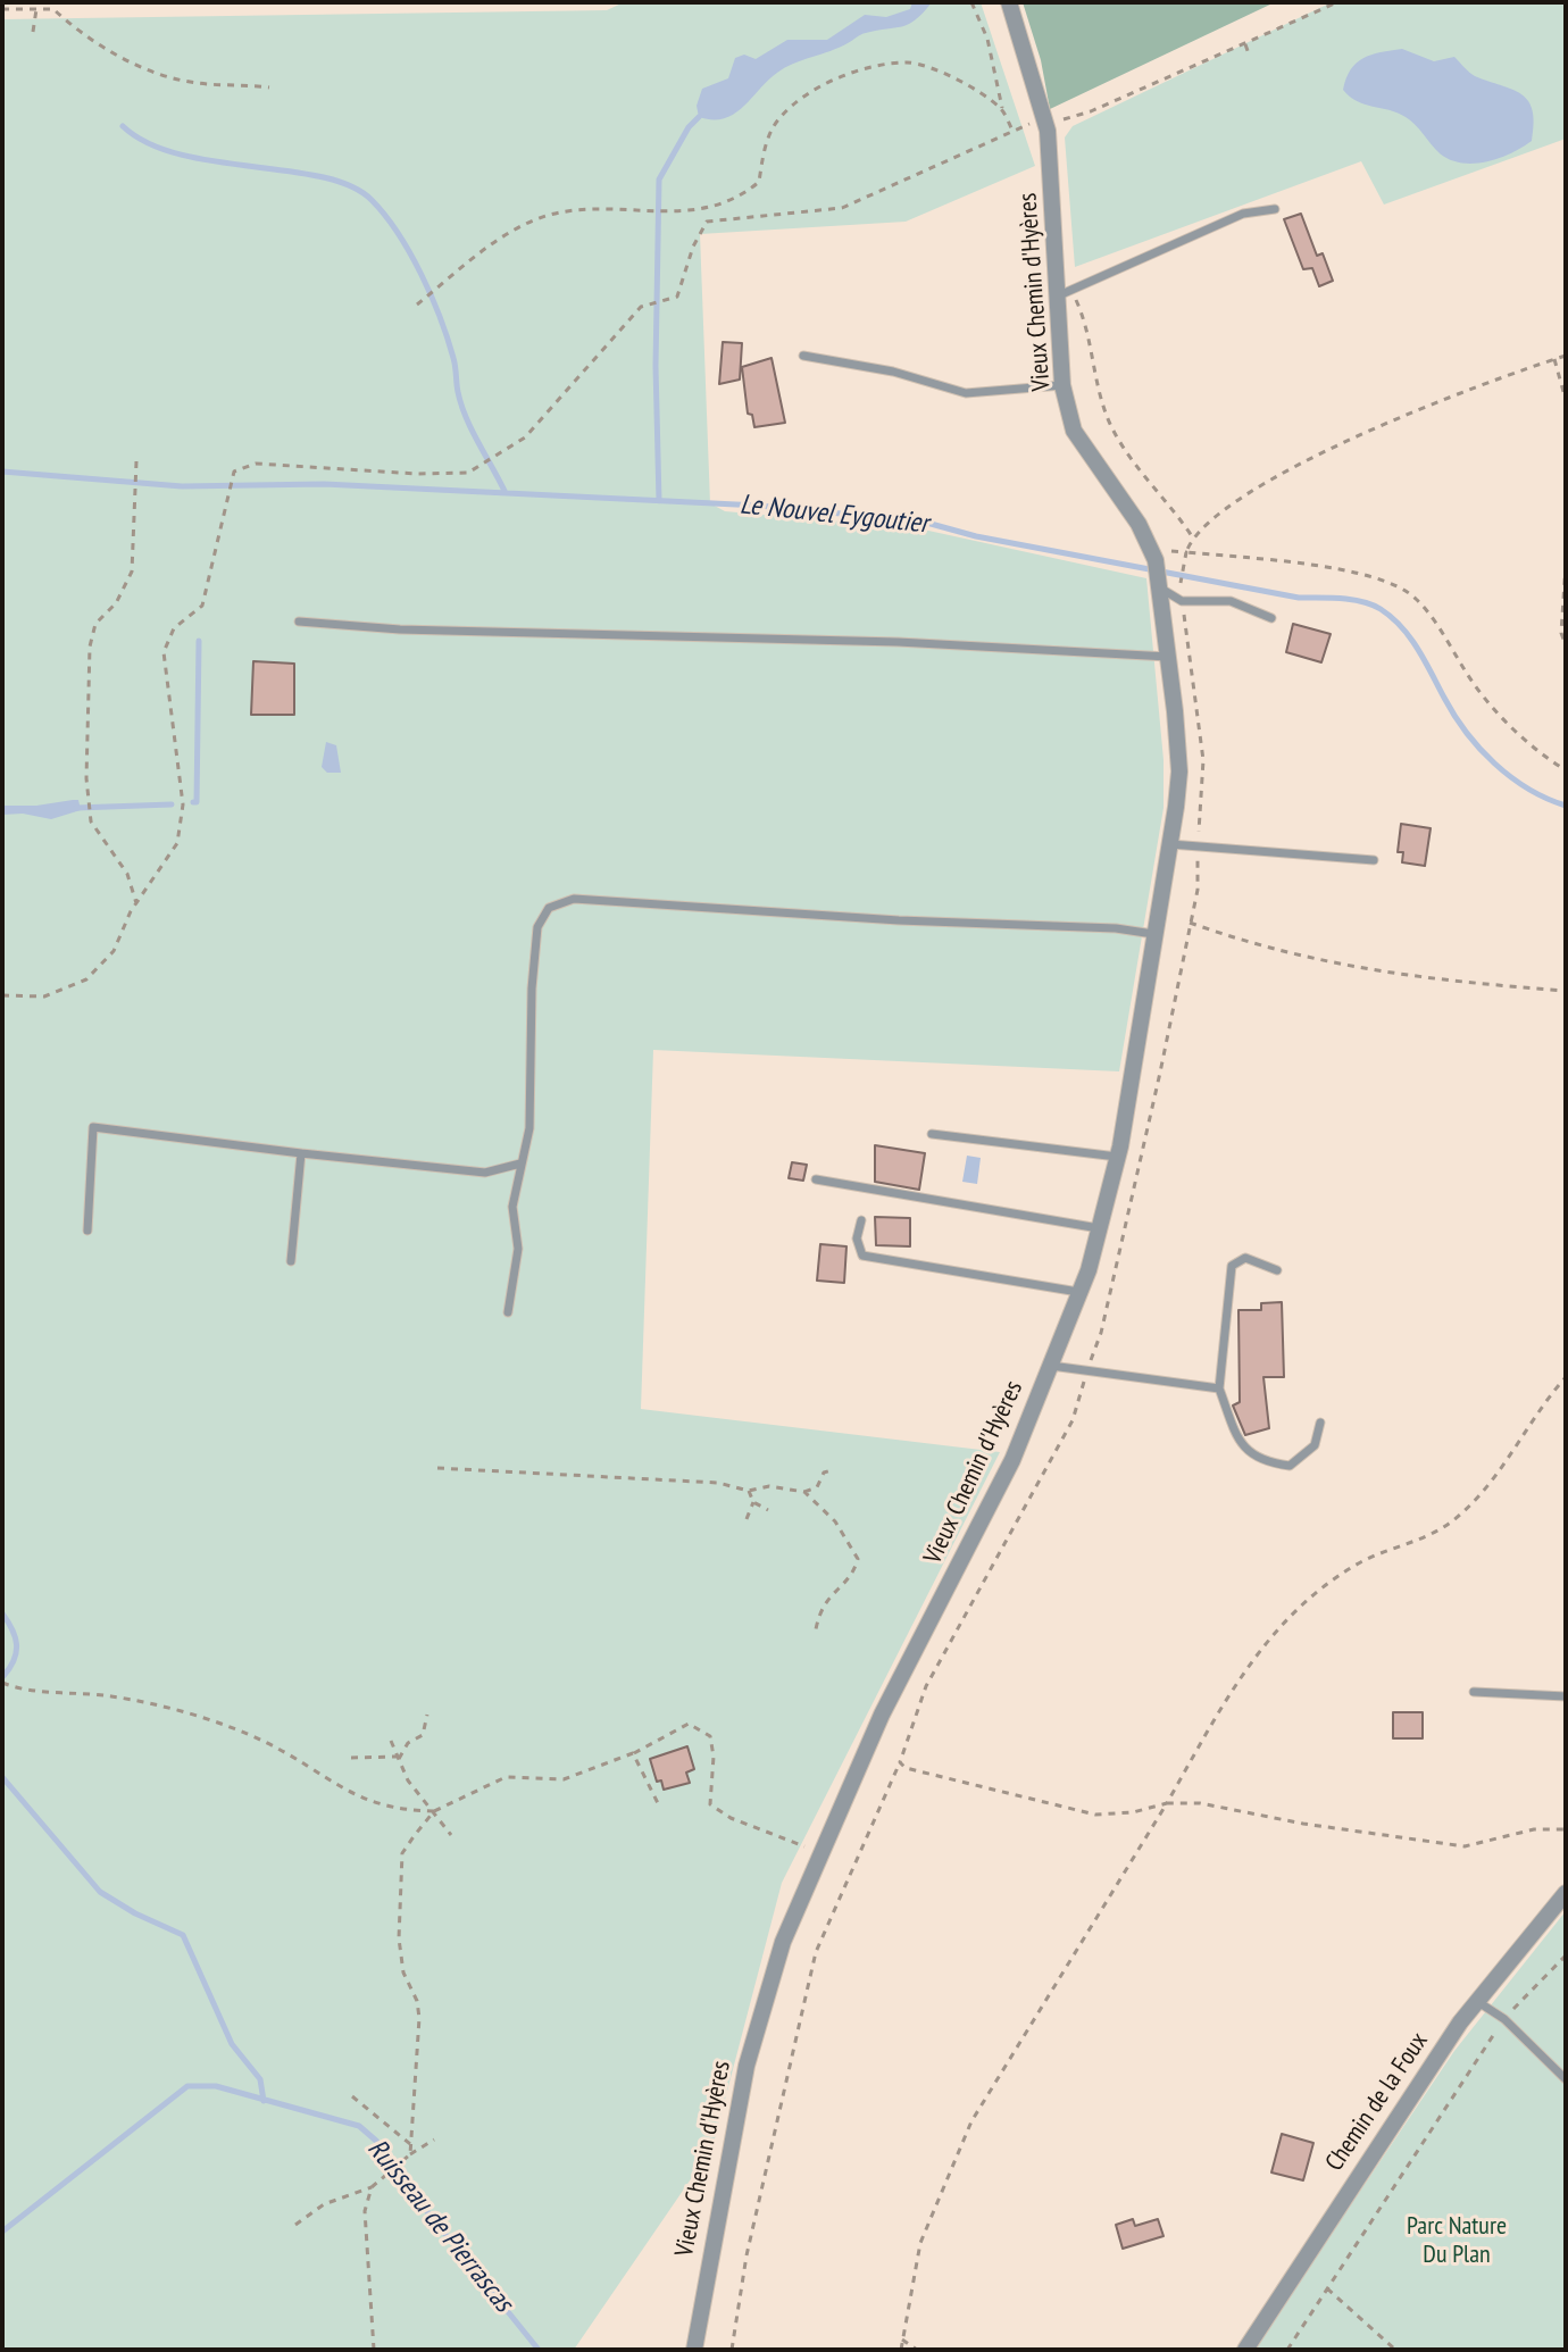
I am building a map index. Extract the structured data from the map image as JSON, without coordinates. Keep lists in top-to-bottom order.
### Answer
{
  "streets": {
    "street": ["Vieux Chemin d'Hyères", "Chemin de la Foux"]
  },
  "water": ["Le Nouvel Eygoutier", "Ruisseau de Pierrascas"],
  "parks": ["Parc Nature Du Plan"]
}
